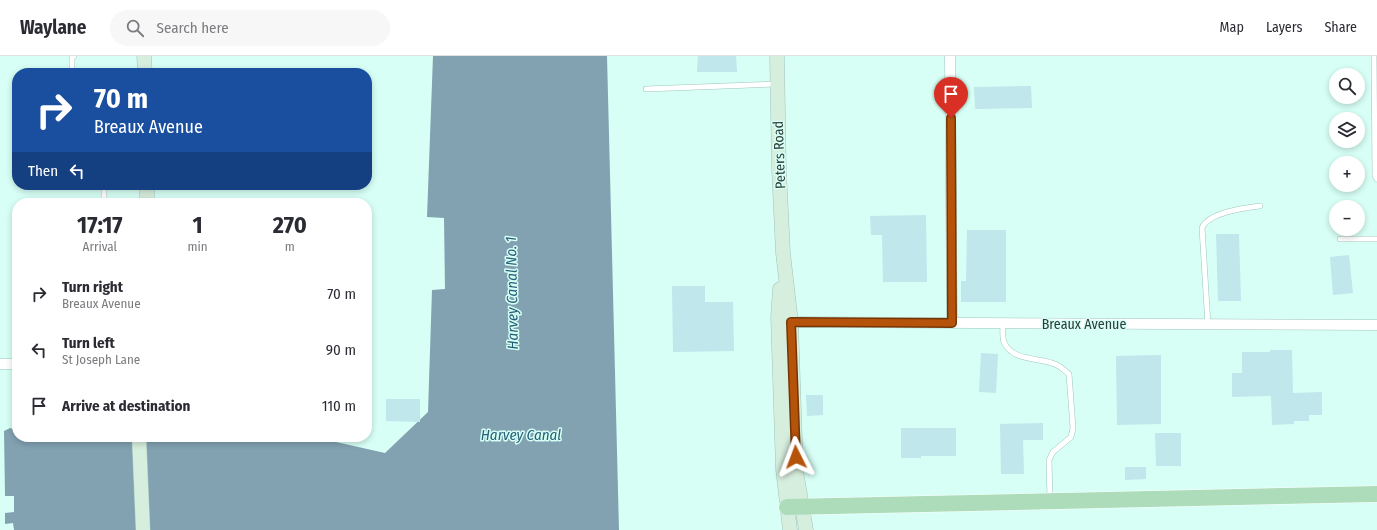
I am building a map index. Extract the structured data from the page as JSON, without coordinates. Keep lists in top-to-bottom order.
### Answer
{
  "streets": {
    "main road": ["Peters Road"],
    "street": ["Breaux Avenue"]
  },
  "crossings": [
    ["Peters Road", "Breaux Avenue"]
  ],
  "water": ["Harvey Canal No. 1", "Harvey Canal"],
  "page": {
    "header": "Waylane",
    "search": "Search here",
    "nav": ["Map", "Layers", "Share"],
    "map_buttons": ["+", "−"],
    "turn": ["70 m", "Breaux Avenue"],
    "then": "Then",
    "eta": [
      "17:17",
      "Arrival",
      "1",
      "min",
      "270",
      "m"
    ],
    "list": [
      {
        "name": "Turn right",
        "note": "Breaux Avenue",
        "value": "70 m"
      },
      {
        "name": "Turn left",
        "note": "St Joseph Lane",
        "value": "90 m"
      },
      {
        "name": "Arrive at destination",
        "value": "110 m"
      }
    ]
  }
}
